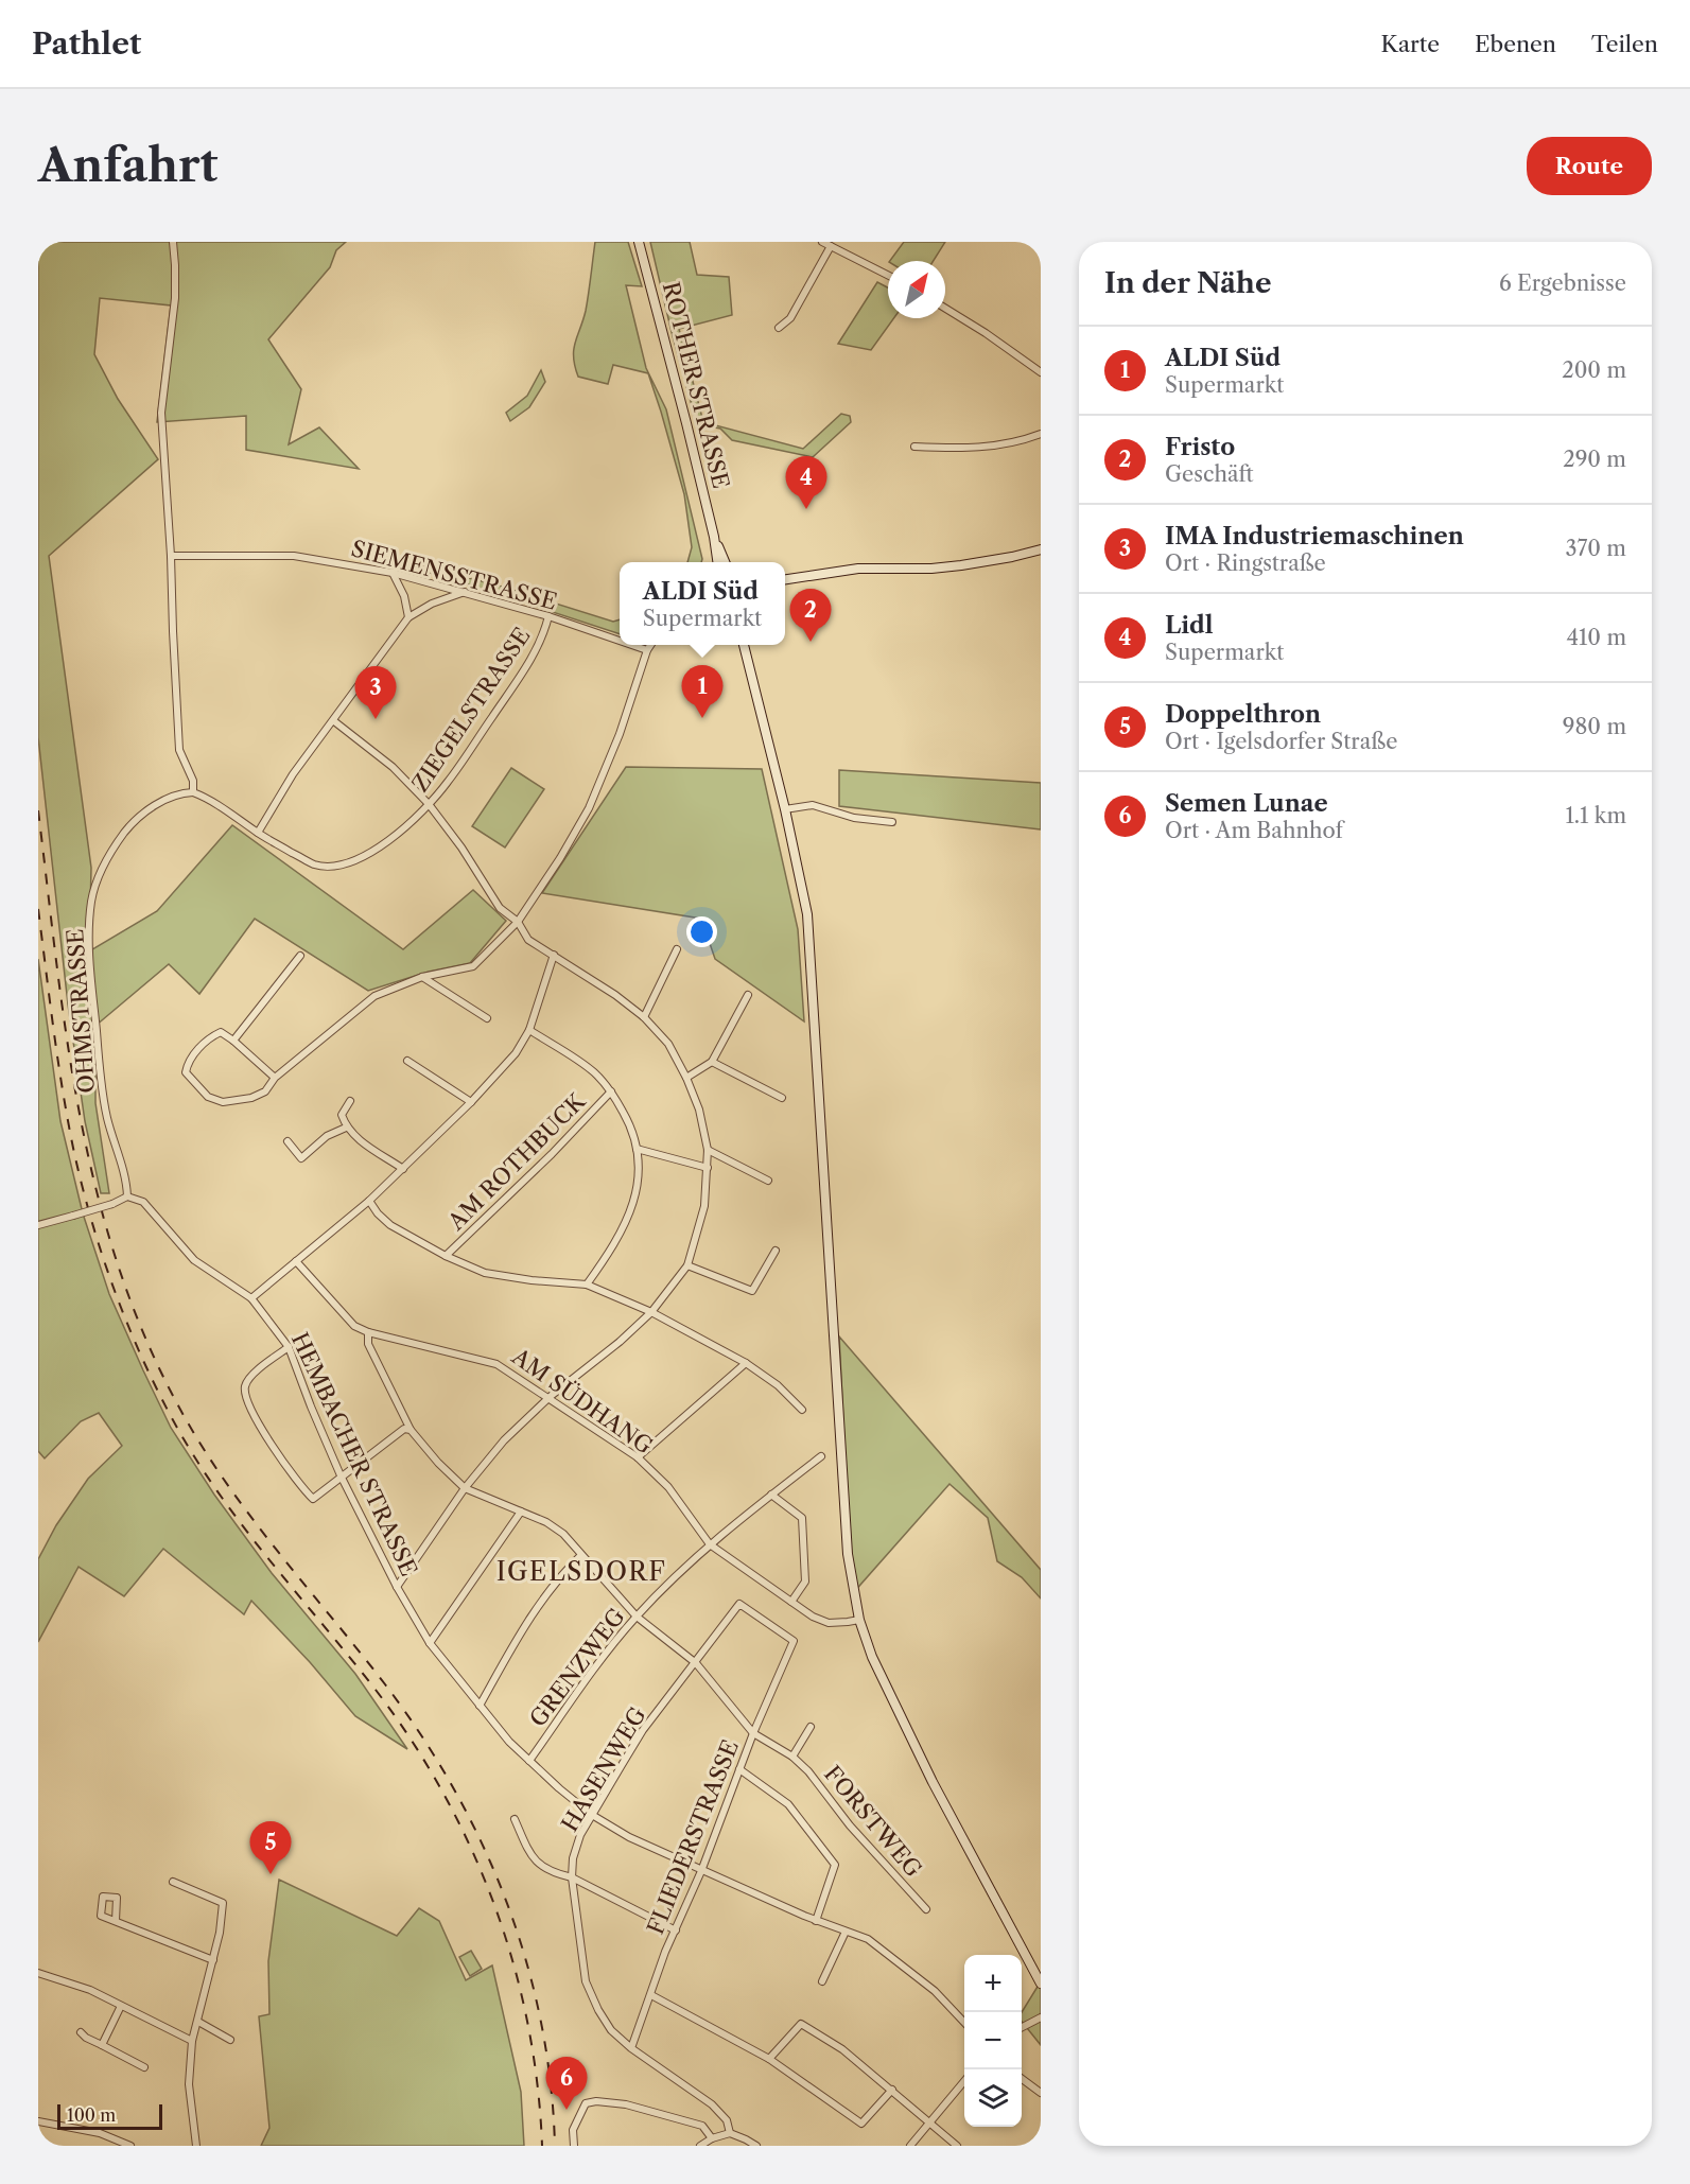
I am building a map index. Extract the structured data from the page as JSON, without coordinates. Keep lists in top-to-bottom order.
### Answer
{
  "streets": {
    "main road": ["ROTHER STRASSE"],
    "street": [
      "SIEMENSSTRASSE",
      "ZIEGELSTRASSE",
      "OHMSTRASSE",
      "AM ROTHBUCK",
      "AM SÜDHANG",
      "HEMBACHER STRASSE",
      "GRENZWEG",
      "HASENWEG",
      "FORSTWEG",
      "FLIEDERSTRASSE"
    ]
  },
  "crossings": [
    ["SIEMENSSTRASSE", "ZIEGELSTRASSE"],
    ["ZIEGELSTRASSE", "OHMSTRASSE"],
    ["OHMSTRASSE", "HEMBACHER STRASSE"],
    ["AM SÜDHANG", "GRENZWEG"],
    ["HEMBACHER STRASSE", "GRENZWEG"],
    ["HEMBACHER STRASSE", "HASENWEG"],
    ["HEMBACHER STRASSE", "FLIEDERSTRASSE"],
    ["GRENZWEG", "FORSTWEG"],
    ["HASENWEG", "FORSTWEG"],
    ["HASENWEG", "FLIEDERSTRASSE"],
    ["FORSTWEG", "FLIEDERSTRASSE"]
  ],
  "districts": ["IGELSDORF"],
  "scale_bar": "100 m",
  "north": "top right",
  "page": {
    "header": "Pathlet",
    "nav": ["Karte", "Ebenen", "Teilen"],
    "buttons": "Route",
    "title": "Anfahrt",
    "heading": ["In der Nähe", "6 Ergebnisse"],
    "list": [
      {
        "mark": "1",
        "name": "ALDI Süd",
        "note": "Supermarkt",
        "value": "200 m"
      },
      {
        "mark": "2",
        "name": "Fristo",
        "note": "Geschäft",
        "value": "290 m"
      },
      {
        "mark": "3",
        "name": "IMA Industriemaschinen",
        "note": "Ort · Ringstraße",
        "value": "370 m"
      },
      {
        "mark": "4",
        "name": "Lidl",
        "note": "Supermarkt",
        "value": "410 m"
      },
      {
        "mark": "5",
        "name": "Doppelthron",
        "note": "Ort · Igelsdorfer Straße",
        "value": "980 m"
      },
      {
        "mark": "6",
        "name": "Semen Lunae",
        "note": "Ort · Am Bahnhof",
        "value": "1.1 km"
      }
    ],
    "pins": [
      "4",
      "2",
      "1",
      "3",
      "5",
      "6"
    ],
    "popup": ["ALDI Süd", "Supermarkt"],
    "map_buttons": ["+", "−"],
    "scale": "100 m"
  }
}
